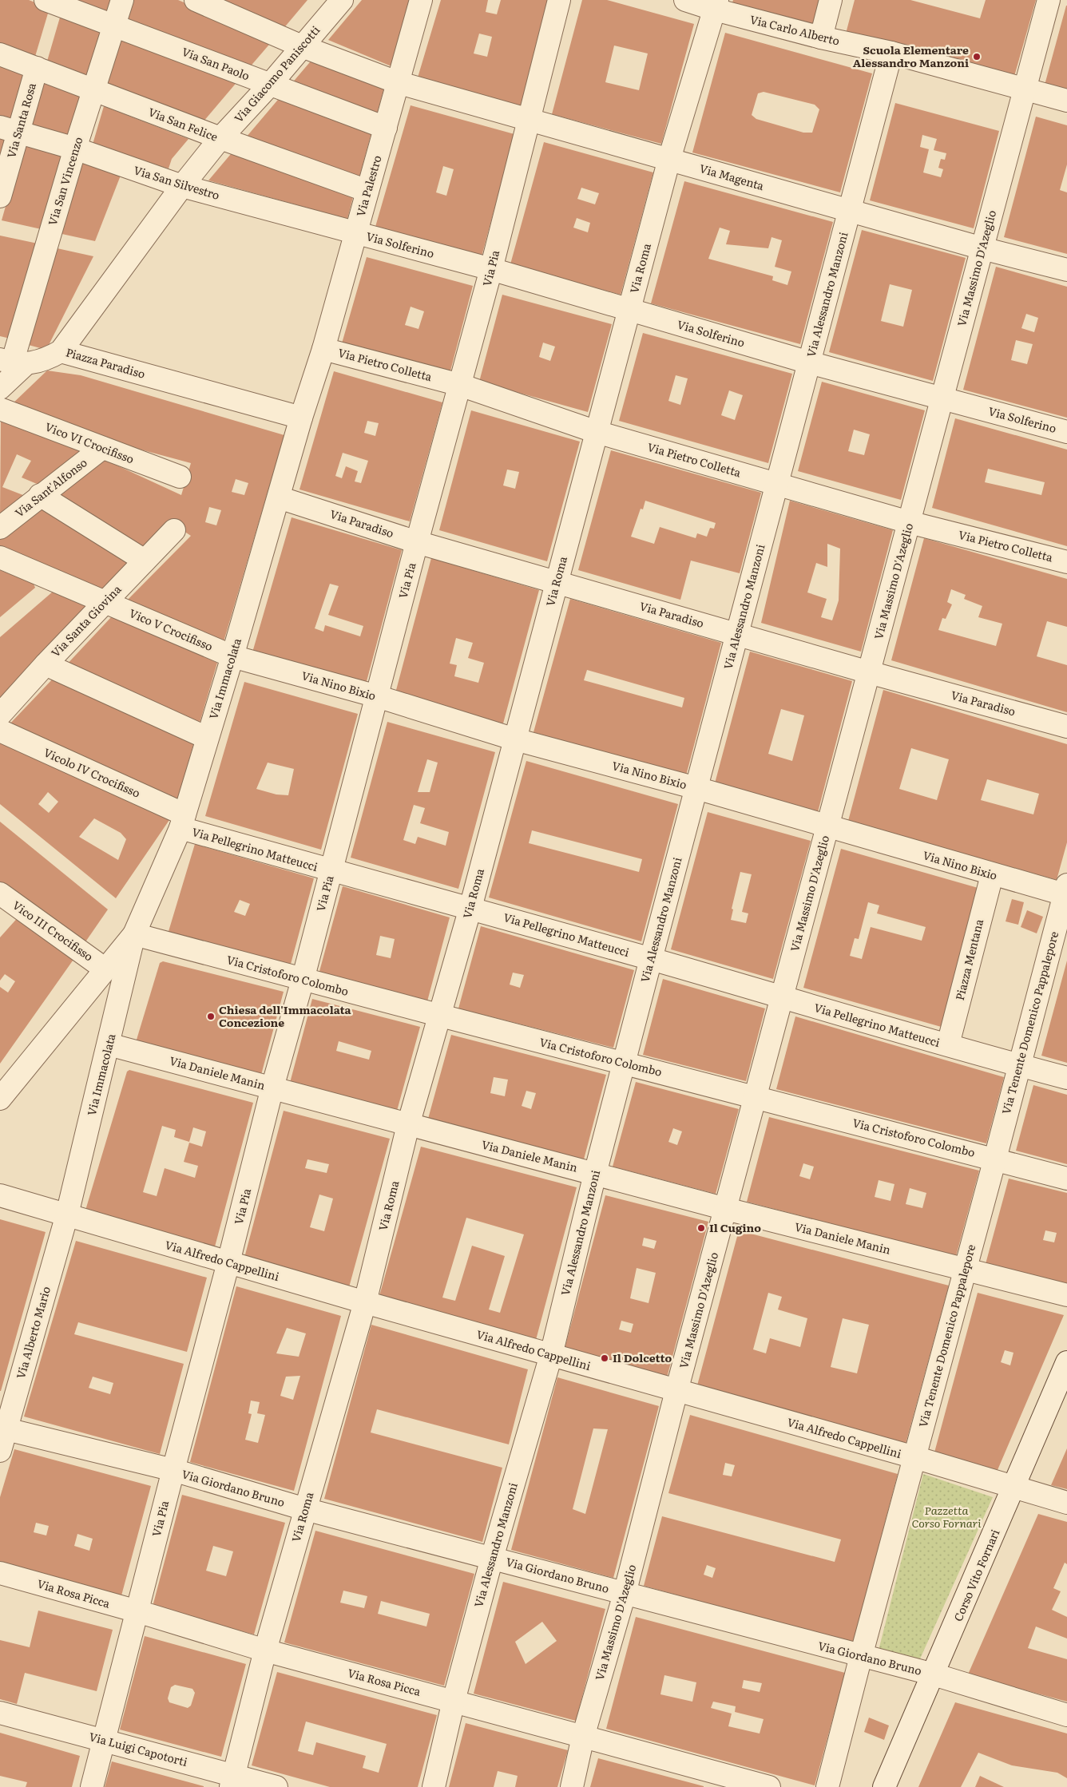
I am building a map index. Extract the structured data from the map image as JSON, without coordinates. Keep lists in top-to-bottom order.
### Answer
{
  "streets": {
    "street": [
      "Via Carlo Alberto",
      "Via San Paolo",
      "Via Giacomo Paniscotti",
      "Via Santa Rosa",
      "Via San Felice",
      "Via Magenta",
      "Via San Vincenzo",
      "Via San Silvestro",
      "Via Palestro",
      "Via Solferino",
      "Via Pia",
      "Via Roma",
      "Via Massimo D'Azeglio",
      "Via Alessandro Manzoni",
      "Piazza Paradiso",
      "Via Pietro Colletta",
      "Vico VI Crocifisso",
      "Via Sant'Alfonso",
      "Via Paradiso",
      "Via Santa Giovina",
      "Vico V Crocifisso",
      "Via Immacolata",
      "Via Nino Bixio",
      "Vicolo IV Crocifisso",
      "Via Pellegrino Matteucci",
      "Vico III Crocifisso",
      "Piazza Mentana",
      "Via Cristoforo Colombo",
      "Via Tenente Domenico Pappalepore",
      "Via Daniele Manin",
      "Via Alfredo Cappellini",
      "Via Alberto Mario",
      "Via Giordano Bruno",
      "Corso Vito Fornari",
      "Via Rosa Picca",
      "Via Luigi Capotorti"
    ]
  },
  "crossings": [
    ["Via Carlo Alberto", "Via Roma"],
    ["Via Carlo Alberto", "Via Massimo D'Azeglio"],
    ["Via Carlo Alberto", "Via Alessandro Manzoni"],
    ["Via San Paolo", "Via Giacomo Paniscotti"],
    ["Via San Paolo", "Via San Vincenzo"],
    ["Via San Paolo", "Via Palestro"],
    ["Via Giacomo Paniscotti", "Via San Felice"],
    ["Via Giacomo Paniscotti", "Via Magenta"],
    ["Via Giacomo Paniscotti", "Via San Silvestro"],
    ["Via Giacomo Paniscotti", "Piazza Paradiso"],
    ["Via Santa Rosa", "Via San Felice"],
    ["Via Santa Rosa", "Via San Silvestro"],
    ["Via San Felice", "Via San Vincenzo"],
    ["Via San Felice", "Via Palestro"],
    ["Via Magenta", "Via Palestro"],
    ["Via Magenta", "Via Pia"],
    ["Via Magenta", "Via Roma"],
    ["Via Magenta", "Via Massimo D'Azeglio"],
    ["Via Magenta", "Via Alessandro Manzoni"],
    ["Via San Vincenzo", "Via San Silvestro"],
    ["Via San Silvestro", "Via Palestro"],
    ["Via San Silvestro", "Via Solferino"],
    ["Via San Silvestro", "Piazza Paradiso"],
    ["Via Palestro", "Via Solferino"],
    ["Via Palestro", "Piazza Paradiso"],
    ["Via Palestro", "Via Pietro Colletta"],
    ["Via Palestro", "Via Immacolata"],
    ["Via Solferino", "Via Pia"],
    ["Via Solferino", "Via Roma"],
    ["Via Solferino", "Via Massimo D'Azeglio"],
    ["Via Solferino", "Via Alessandro Manzoni"],
    ["Via Pia", "Via Pietro Colletta"],
    ["Via Pia", "Via Paradiso"],
    ["Via Pia", "Via Nino Bixio"],
    ["Via Pia", "Via Pellegrino Matteucci"],
    ["Via Pia", "Via Cristoforo Colombo"],
    ["Via Pia", "Via Daniele Manin"],
    ["Via Pia", "Via Alfredo Cappellini"],
    ["Via Pia", "Via Giordano Bruno"],
    ["Via Pia", "Via Rosa Picca"],
    ["Via Pia", "Via Luigi Capotorti"],
    ["Via Roma", "Via Pietro Colletta"],
    ["Via Roma", "Via Paradiso"],
    ["Via Roma", "Via Nino Bixio"],
    ["Via Roma", "Via Pellegrino Matteucci"],
    ["Via Roma", "Via Cristoforo Colombo"],
    ["Via Roma", "Via Daniele Manin"],
    ["Via Roma", "Via Alfredo Cappellini"],
    ["Via Roma", "Via Giordano Bruno"],
    ["Via Roma", "Via Rosa Picca"],
    ["Via Roma", "Via Luigi Capotorti"],
    ["Via Massimo D'Azeglio", "Via Pietro Colletta"],
    ["Via Massimo D'Azeglio", "Via Paradiso"],
    ["Via Massimo D'Azeglio", "Via Nino Bixio"],
    ["Via Massimo D'Azeglio", "Via Pellegrino Matteucci"],
    ["Via Massimo D'Azeglio", "Via Cristoforo Colombo"],
    ["Via Massimo D'Azeglio", "Via Daniele Manin"],
    ["Via Massimo D'Azeglio", "Via Alfredo Cappellini"],
    ["Via Massimo D'Azeglio", "Via Giordano Bruno"],
    ["Via Massimo D'Azeglio", "Via Rosa Picca"],
    ["Via Alessandro Manzoni", "Via Pietro Colletta"],
    ["Via Alessandro Manzoni", "Via Paradiso"],
    ["Via Alessandro Manzoni", "Via Nino Bixio"],
    ["Via Alessandro Manzoni", "Via Pellegrino Matteucci"],
    ["Via Alessandro Manzoni", "Via Cristoforo Colombo"],
    ["Via Alessandro Manzoni", "Via Daniele Manin"],
    ["Via Alessandro Manzoni", "Via Alfredo Cappellini"],
    ["Via Alessandro Manzoni", "Via Giordano Bruno"],
    ["Via Alessandro Manzoni", "Via Rosa Picca"],
    ["Piazza Paradiso", "Via Immacolata"],
    ["Vico VI Crocifisso", "Via Sant'Alfonso"],
    ["Via Paradiso", "Via Immacolata"],
    ["Via Santa Giovina", "Vico V Crocifisso"],
    ["Vico V Crocifisso", "Via Immacolata"],
    ["Vico V Crocifisso", "Via Nino Bixio"],
    ["Via Immacolata", "Via Nino Bixio"],
    ["Via Immacolata", "Vicolo IV Crocifisso"],
    ["Via Immacolata", "Via Pellegrino Matteucci"],
    ["Via Immacolata", "Vico III Crocifisso"],
    ["Via Immacolata", "Via Cristoforo Colombo"],
    ["Via Immacolata", "Via Daniele Manin"],
    ["Via Immacolata", "Via Alfredo Cappellini"],
    ["Via Immacolata", "Via Alberto Mario"],
    ["Via Nino Bixio", "Piazza Mentana"],
    ["Via Nino Bixio", "Via Tenente Domenico Pappalepore"],
    ["Vicolo IV Crocifisso", "Via Pellegrino Matteucci"],
    ["Via Pellegrino Matteucci", "Piazza Mentana"],
    ["Via Pellegrino Matteucci", "Via Tenente Domenico Pappalepore"],
    ["Via Cristoforo Colombo", "Via Tenente Domenico Pappalepore"],
    ["Via Tenente Domenico Pappalepore", "Via Daniele Manin"],
    ["Via Tenente Domenico Pappalepore", "Via Alfredo Cappellini"],
    ["Via Tenente Domenico Pappalepore", "Via Giordano Bruno"],
    ["Via Alfredo Cappellini", "Via Alberto Mario"],
    ["Via Alfredo Cappellini", "Corso Vito Fornari"],
    ["Via Alberto Mario", "Via Giordano Bruno"],
    ["Via Giordano Bruno", "Corso Vito Fornari"]
  ],
  "parks": ["Pazzetta Corso Fornari"],
  "places": [
    "Scuola Elementare Alessandro Manzoni",
    "Chiesa dell'Immacolata Concezione",
    "Il Cugino",
    "Il Dolcetto"
  ]
}
